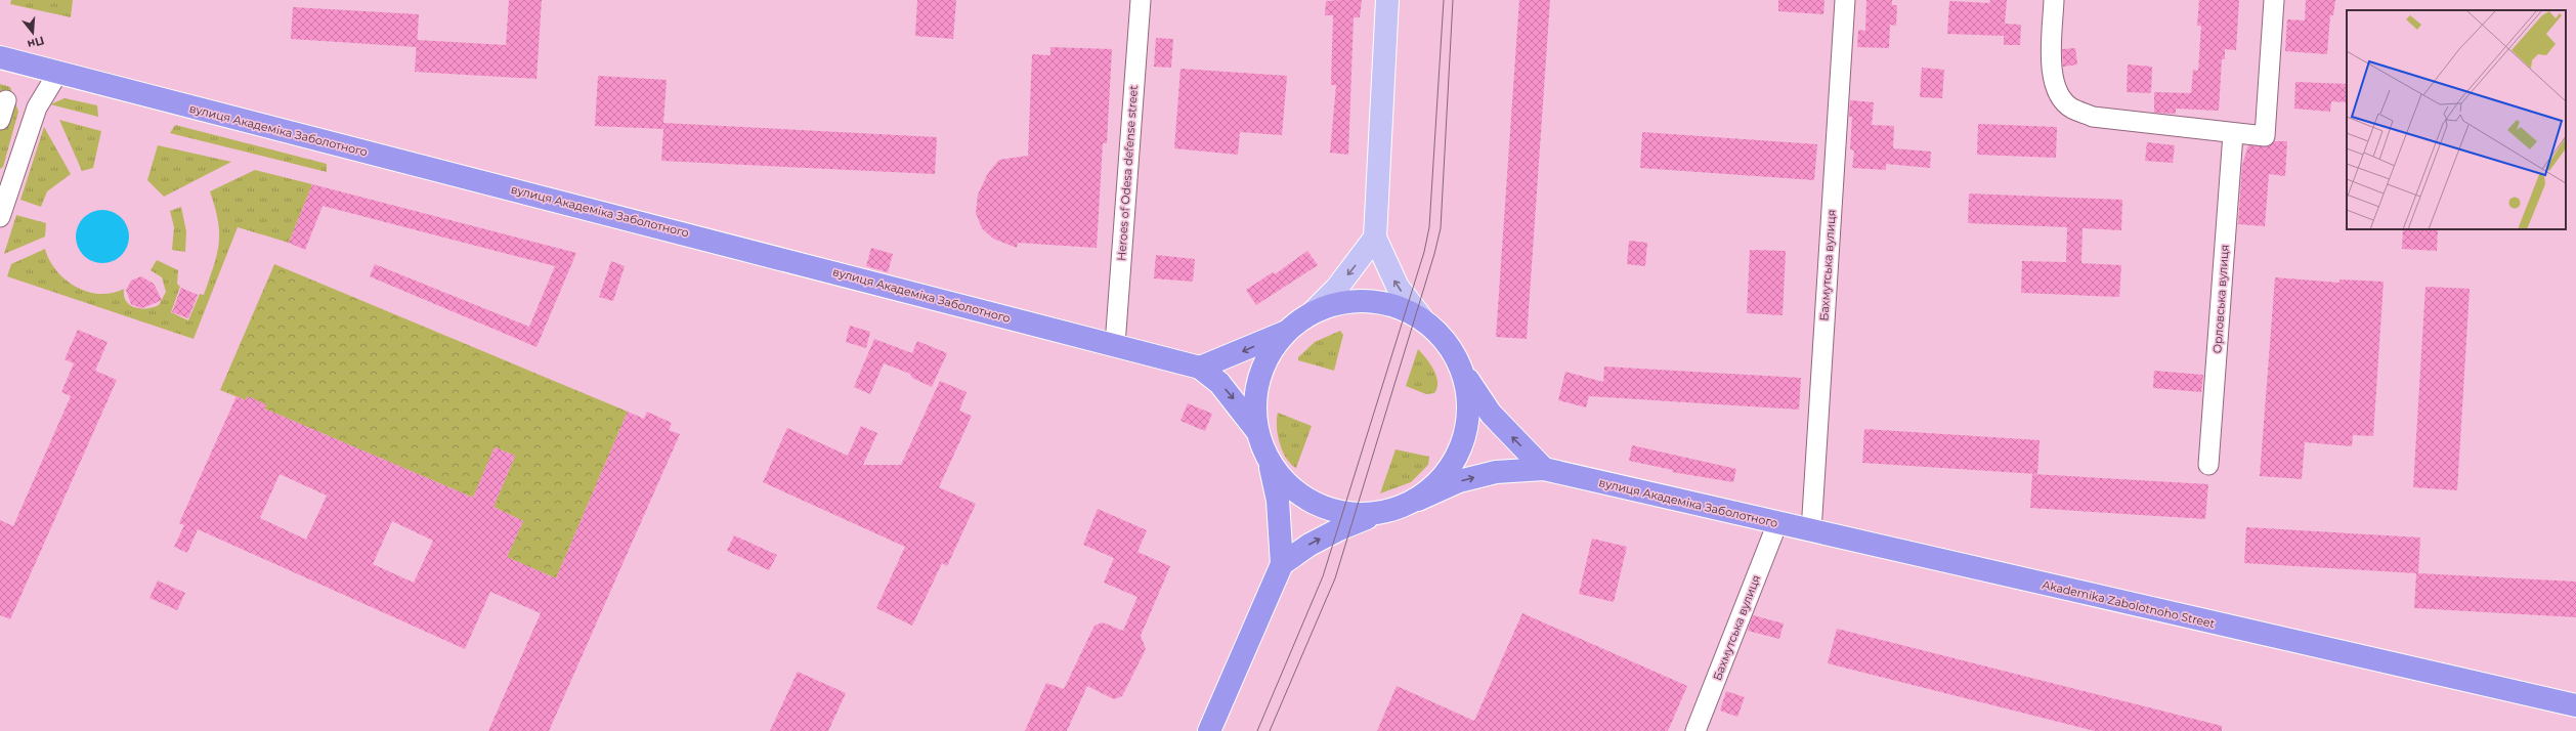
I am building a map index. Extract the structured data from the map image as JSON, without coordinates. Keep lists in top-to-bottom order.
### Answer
{
  "streets": {
    "highway": ["вулиця Академіка Заболотного"],
    "street": ["Heroes of Odesa defense street", "Бахмутська вулиця", "Орловська вулиця"]
  },
  "crossings": [
    ["вулиця Академіка Заболотного", "Heroes of Odesa defense street"],
    ["вулиця Академіка Заболотного", "Бахмутська вулиця"]
  ],
  "north": "bottom"
}
